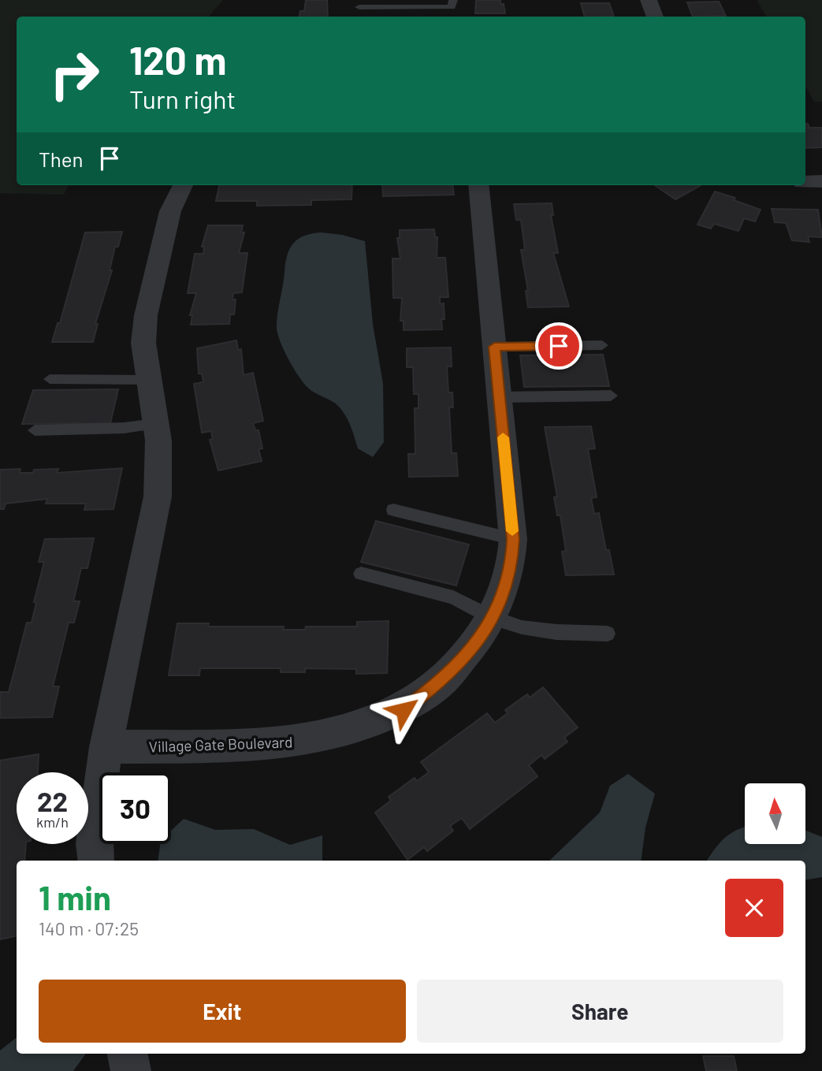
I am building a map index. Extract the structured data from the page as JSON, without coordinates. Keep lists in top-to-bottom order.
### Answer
{
  "streets": {
    "street": ["Village Gate Boulevard"]
  },
  "north": "top",
  "page": {
    "turn": ["120 m", "Turn right"],
    "then": "Then",
    "speed": "22 km/h",
    "limit": "30",
    "heading": ["1 min", "140 m · 07:25"],
    "buttons": ["Exit", "Share"]
  }
}
